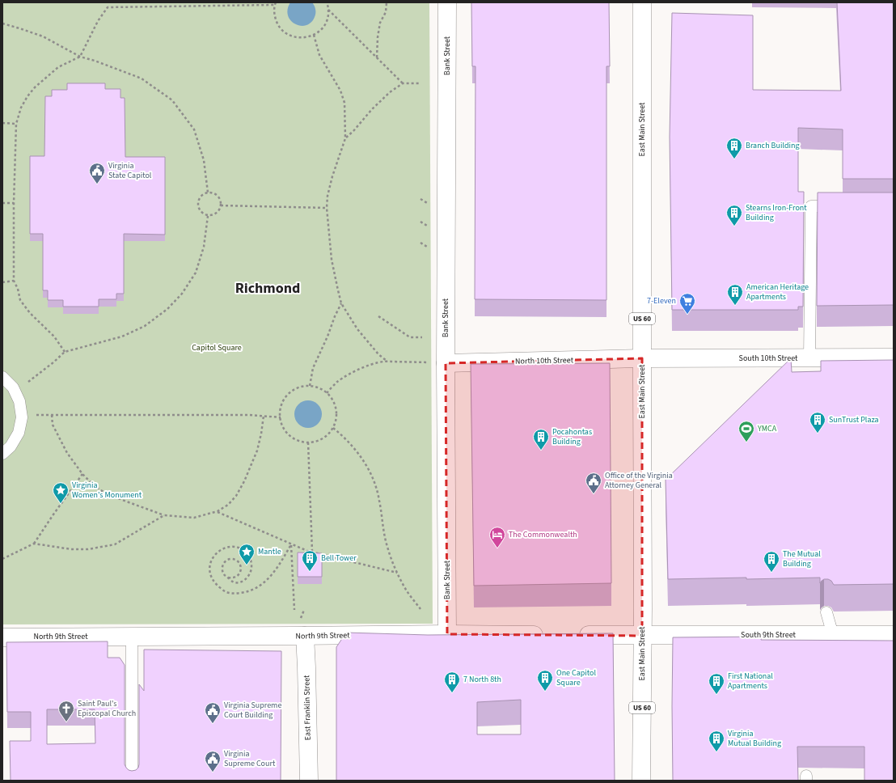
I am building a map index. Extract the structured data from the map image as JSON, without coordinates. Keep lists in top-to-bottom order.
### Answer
{
  "streets": {
    "main road": [
      "Bank Street",
      "East Main Street",
      "US 60",
      "South 10th Street",
      "North 10th Street",
      "South 9th Street",
      "North 9th Street",
      "East Franklin Street"
    ]
  },
  "crossings": [
    ["Bank Street", "North 10th Street"],
    ["Bank Street", "North 9th Street"],
    ["East Main Street", "South 10th Street"],
    ["East Main Street", "North 10th Street"],
    ["East Main Street", "South 9th Street"],
    ["South 10th Street", "North 10th Street"],
    ["North 9th Street", "East Franklin Street"]
  ],
  "districts": ["Richmond"],
  "parks": ["Capitol Square"],
  "places": {
    "building": [
      "Branch Building",
      "Stearns Iron-Front Building",
      "American Heritage Apartments",
      "SunTrust Plaza",
      "Pocahontas Building",
      "Bell Tower",
      "The Mutual Building",
      "One Capitol Square",
      "7 North 8th",
      "First National Apartments",
      "Virginia Mutual Building"
    ],
    "public building": [
      "Virginia State Capitol",
      "Office of the Virginia Attorney General",
      "Virginia Supreme Court Building",
      "Virginia Supreme Court"
    ],
    "supermarket": ["7-Eleven"],
    "sports": ["YMCA"],
    "place": ["Virginia Women's Monument", "Mantle"],
    "hotel": ["The Commonwealth"],
    "church": ["Saint Paul's Episcopal Church"]
  }
}
